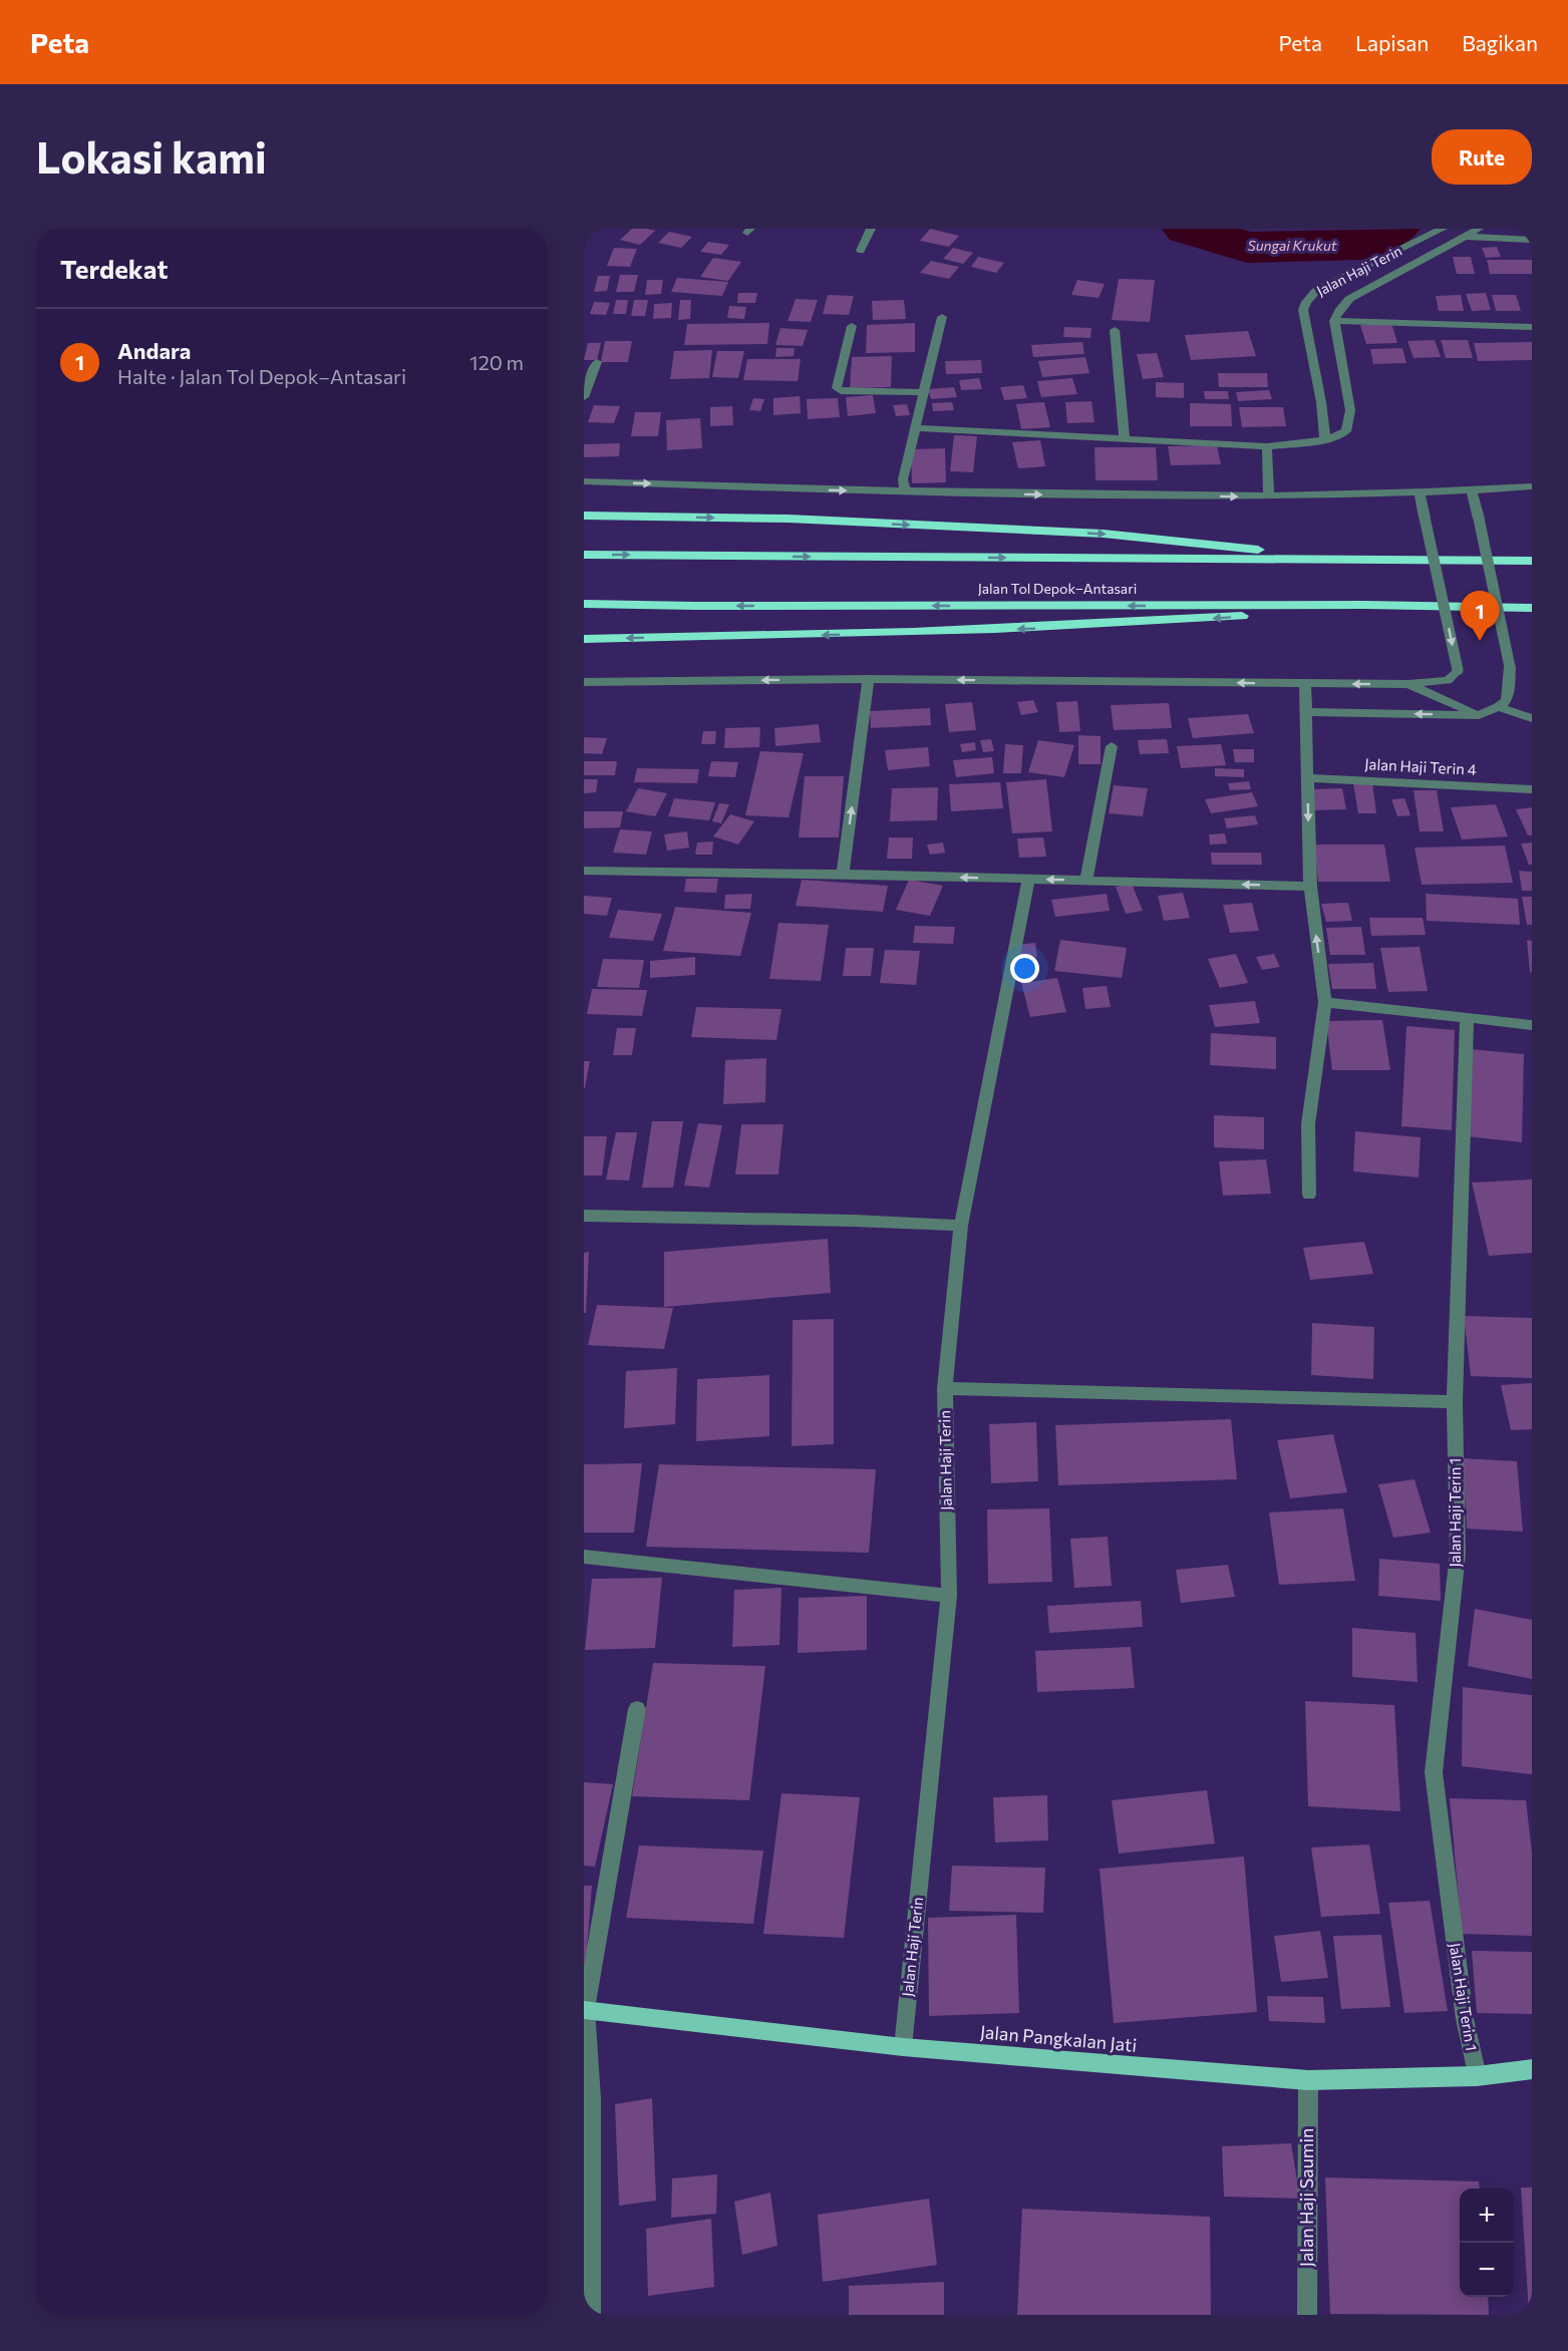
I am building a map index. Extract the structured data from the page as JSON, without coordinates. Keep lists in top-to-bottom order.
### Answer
{
  "streets": {
    "highway": ["Jalan Tol Depok–Antasari"],
    "main road": ["Jalan Pangkalan Jati"],
    "street": [
      "Jalan Haji Terin",
      "Jalan Haji Terin 4",
      "Jalan Haji Terin 1",
      "Jalan Haji Saumin"
    ]
  },
  "crossings": [
    ["Jalan Haji Terin", "Jalan Pangkalan Jati"],
    ["Jalan Haji Terin 1", "Jalan Pangkalan Jati"],
    ["Jalan Pangkalan Jati", "Jalan Haji Saumin"]
  ],
  "water": ["Sungai Krukut"],
  "page": {
    "header": "Peta",
    "nav": ["Peta", "Lapisan", "Bagikan"],
    "buttons": "Rute",
    "title": "Lokasi kami",
    "heading": "Terdekat",
    "list": [
      {
        "mark": "1",
        "name": "Andara",
        "note": "Halte · Jalan Tol Depok–Antasari",
        "value": "120 m"
      }
    ],
    "pins": "1",
    "map_buttons": ["+", "−"]
  }
}
